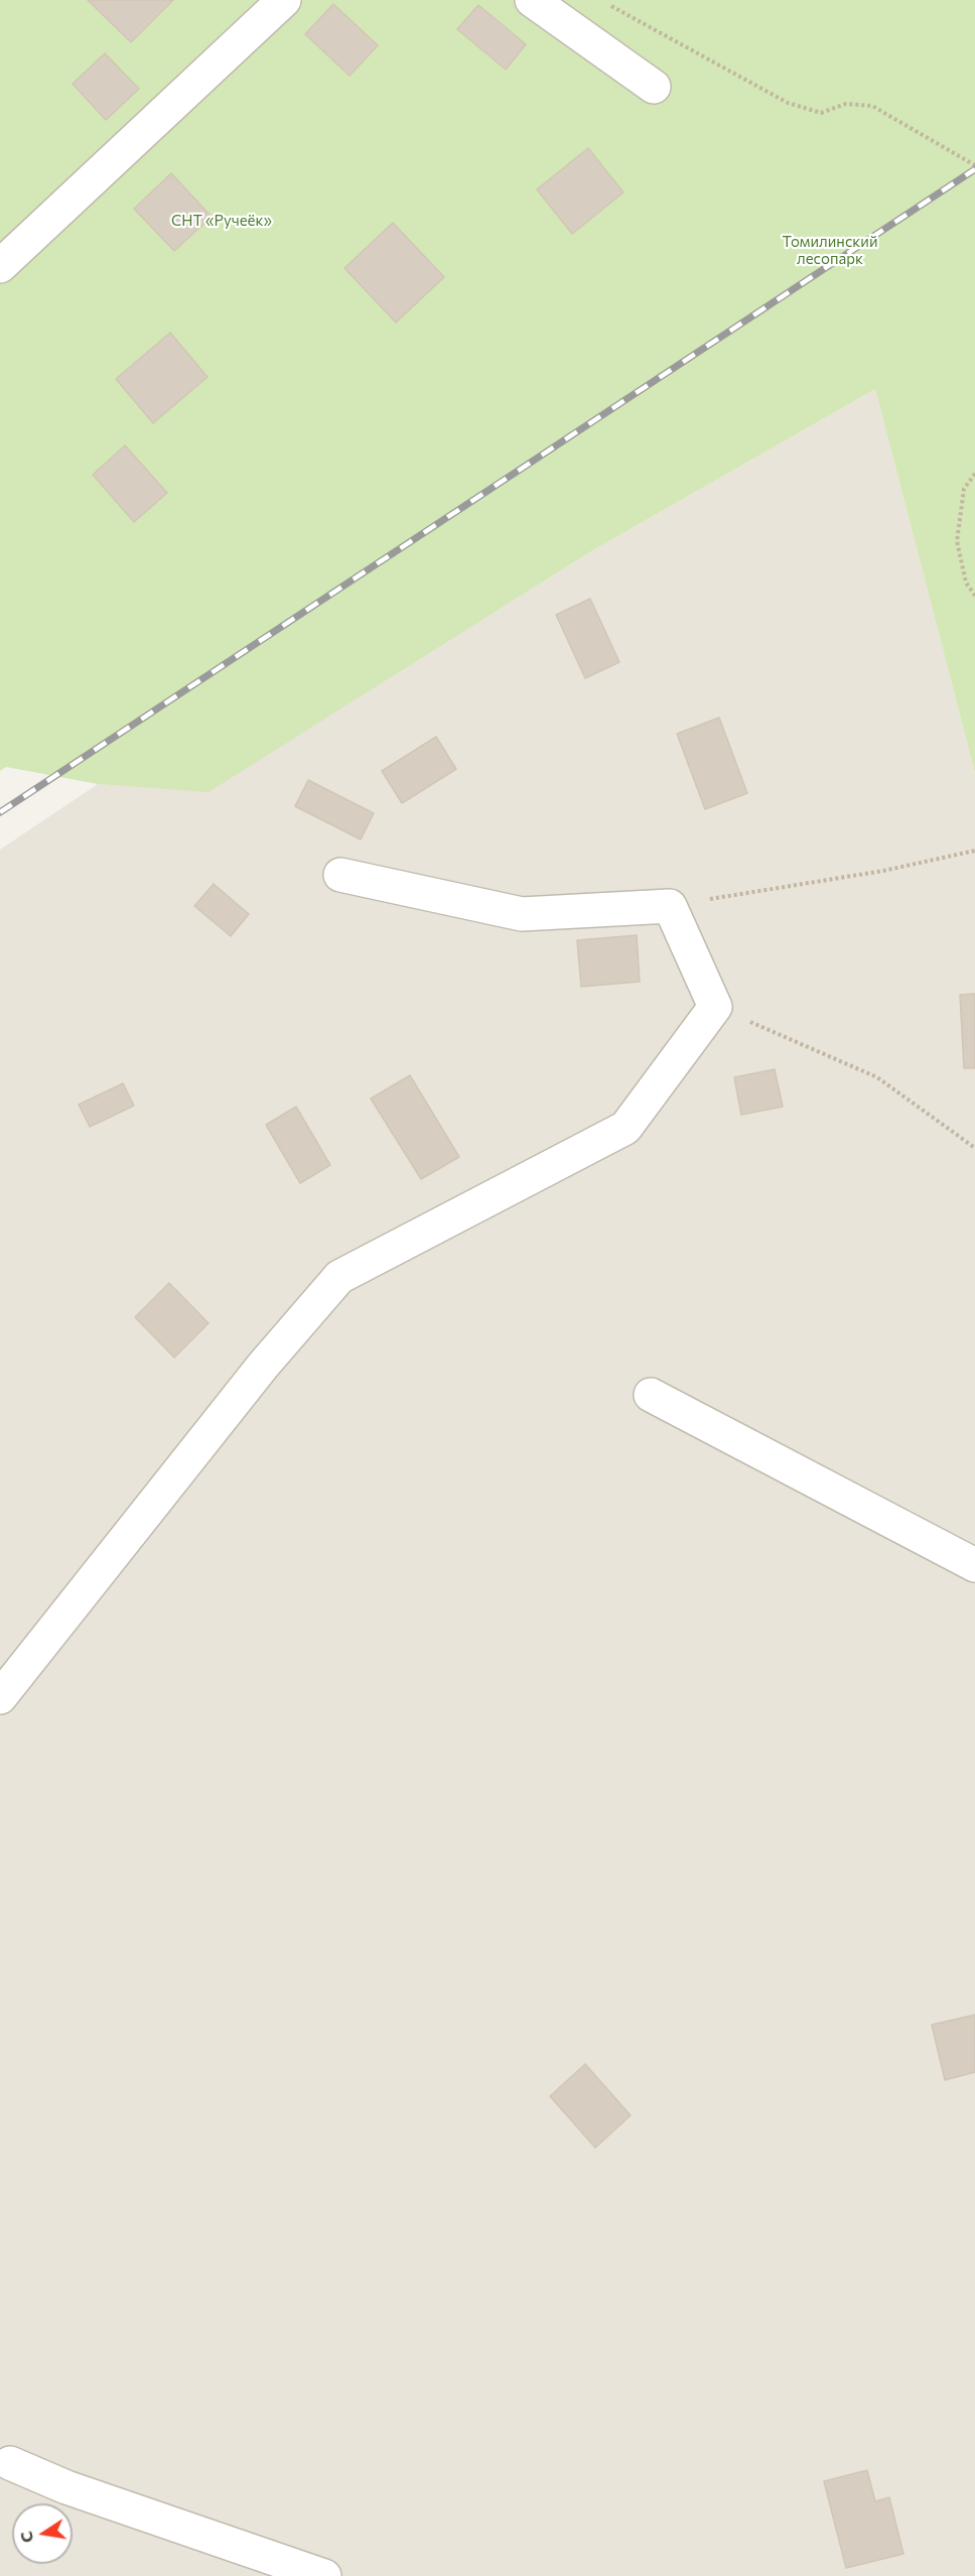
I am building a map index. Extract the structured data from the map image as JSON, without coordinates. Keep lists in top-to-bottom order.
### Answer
{
  "parks": ["СНТ «Ручеёк»", "Томилинский лесопарк"],
  "north": "left"
}
